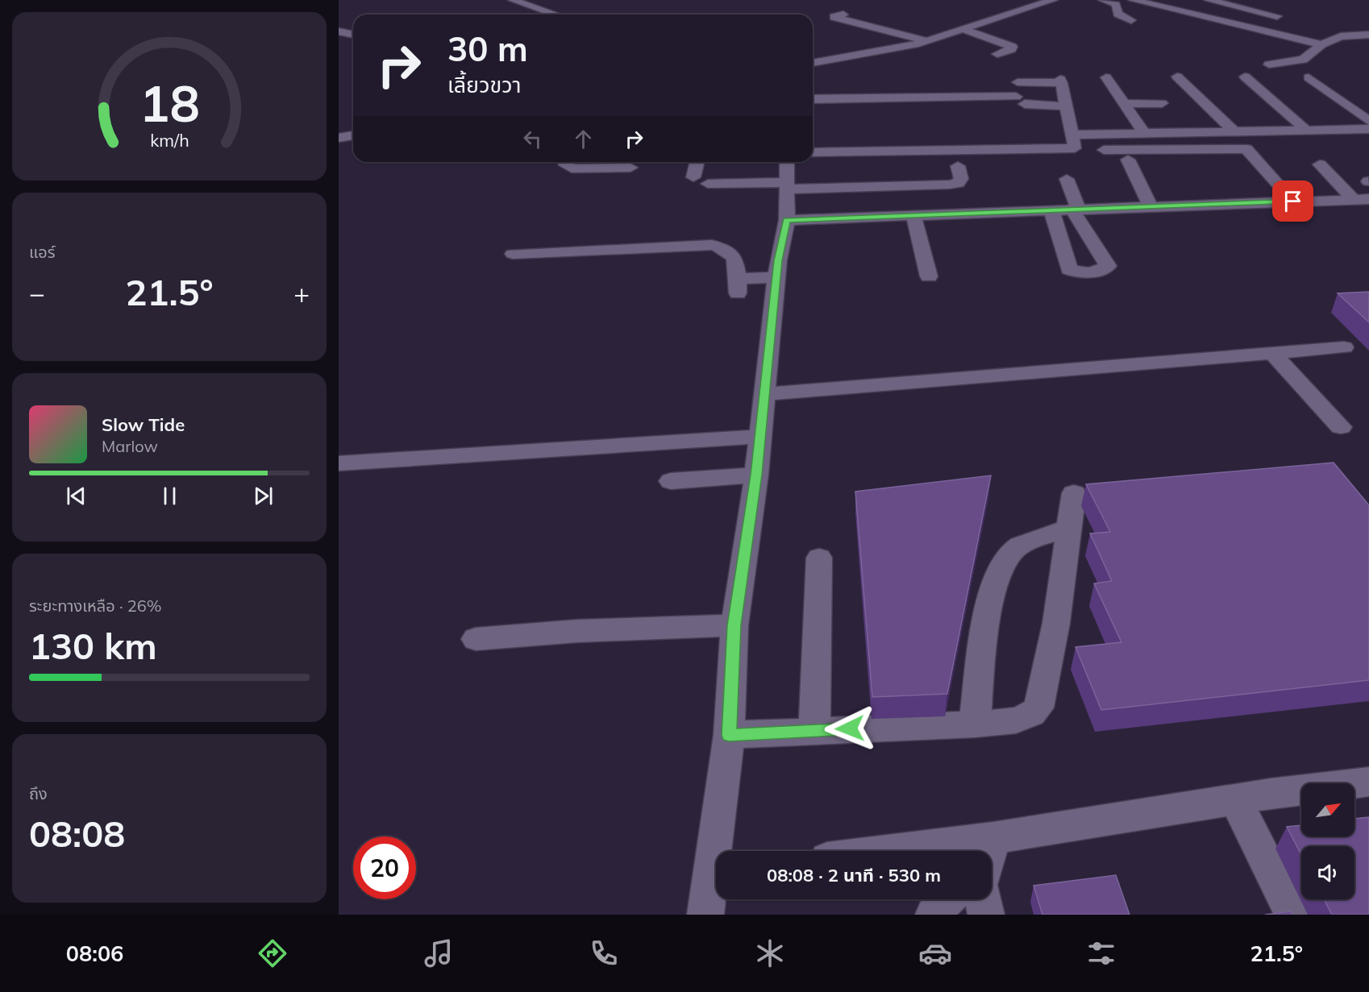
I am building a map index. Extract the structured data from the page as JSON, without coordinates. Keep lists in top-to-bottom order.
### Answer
{
  "north": "top right",
  "page": {
    "turn": ["30 m", "เลี้ยวขวา"],
    "tile": [
      "แอร์",
      ["ระยะทางเหลือ · 26%", "130 km"],
      ["ถึง", "08:08"]
    ],
    "heat": ["−", "21.5°", "+"],
    "song": ["Slow Tide", "Marlow"],
    "limit": "20",
    "trip": "08:08 · 2 นาที · 530 m",
    "tabs": ["08:06", "21.5°"],
    "gauge": ["18", "km/h"]
  }
}
